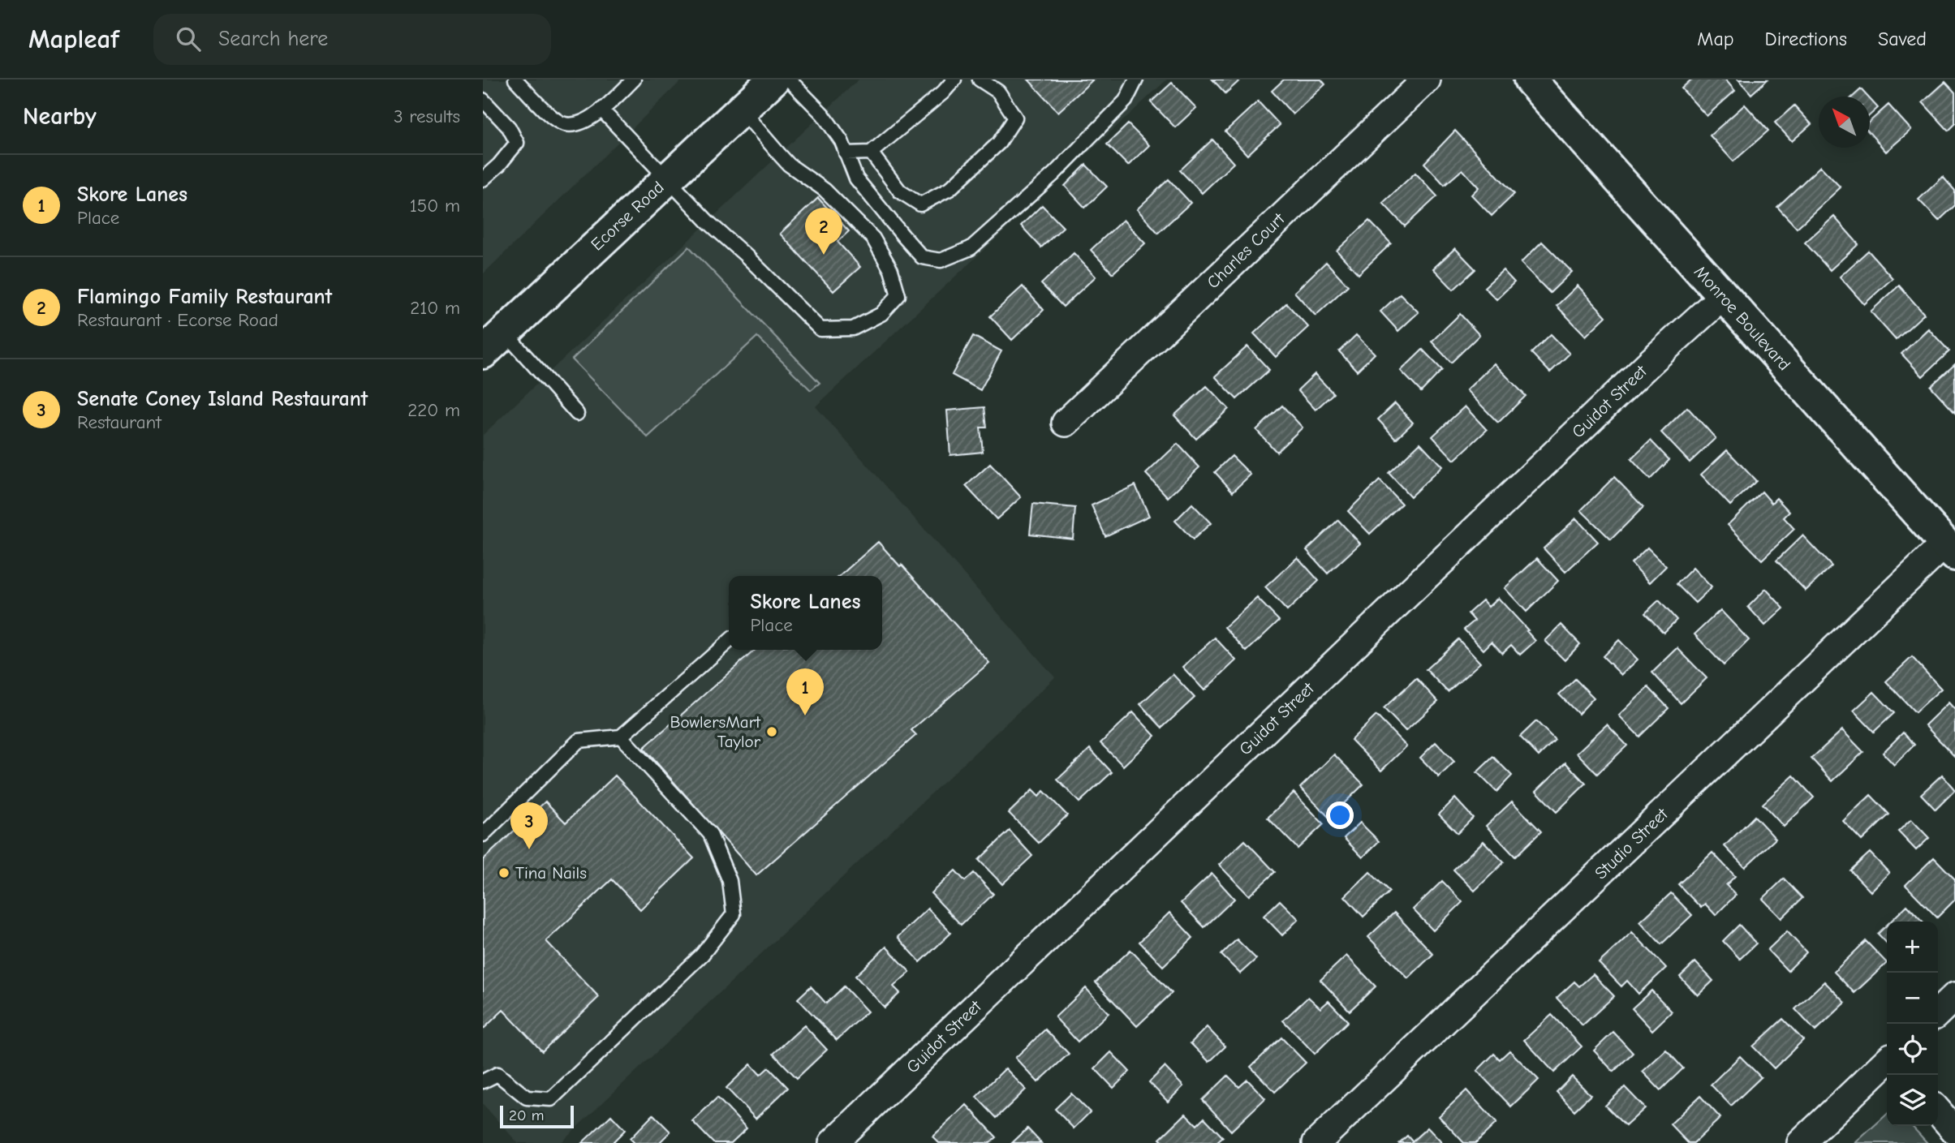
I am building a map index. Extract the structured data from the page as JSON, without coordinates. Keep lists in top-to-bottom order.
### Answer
{
  "streets": {
    "street": [
      "Ecorse Road",
      "Charles Court",
      "Monroe Boulevard",
      "Guidot Street",
      "Studio Street"
    ]
  },
  "crossings": [
    ["Monroe Boulevard", "Guidot Street"],
    ["Monroe Boulevard", "Studio Street"]
  ],
  "places": ["BowlersMart Taylor", "Tina Nails"],
  "scale_bar": "20 m",
  "north": "top left",
  "page": {
    "header": "Mapleaf",
    "search": "Search here",
    "nav": ["Map", "Directions", "Saved"],
    "heading": ["Nearby", "3 results"],
    "list": [
      {
        "mark": "1",
        "name": "Skore Lanes",
        "note": "Place",
        "value": "150 m"
      },
      {
        "mark": "2",
        "name": "Flamingo Family Restaurant",
        "note": "Restaurant · Ecorse Road",
        "value": "210 m"
      },
      {
        "mark": "3",
        "name": "Senate Coney Island Restaurant",
        "note": "Restaurant",
        "value": "220 m"
      }
    ],
    "pins": ["2", "1", "3"],
    "popup": ["Skore Lanes", "Place"],
    "map_buttons": ["+", "−"],
    "scale": "20 m"
  }
}
